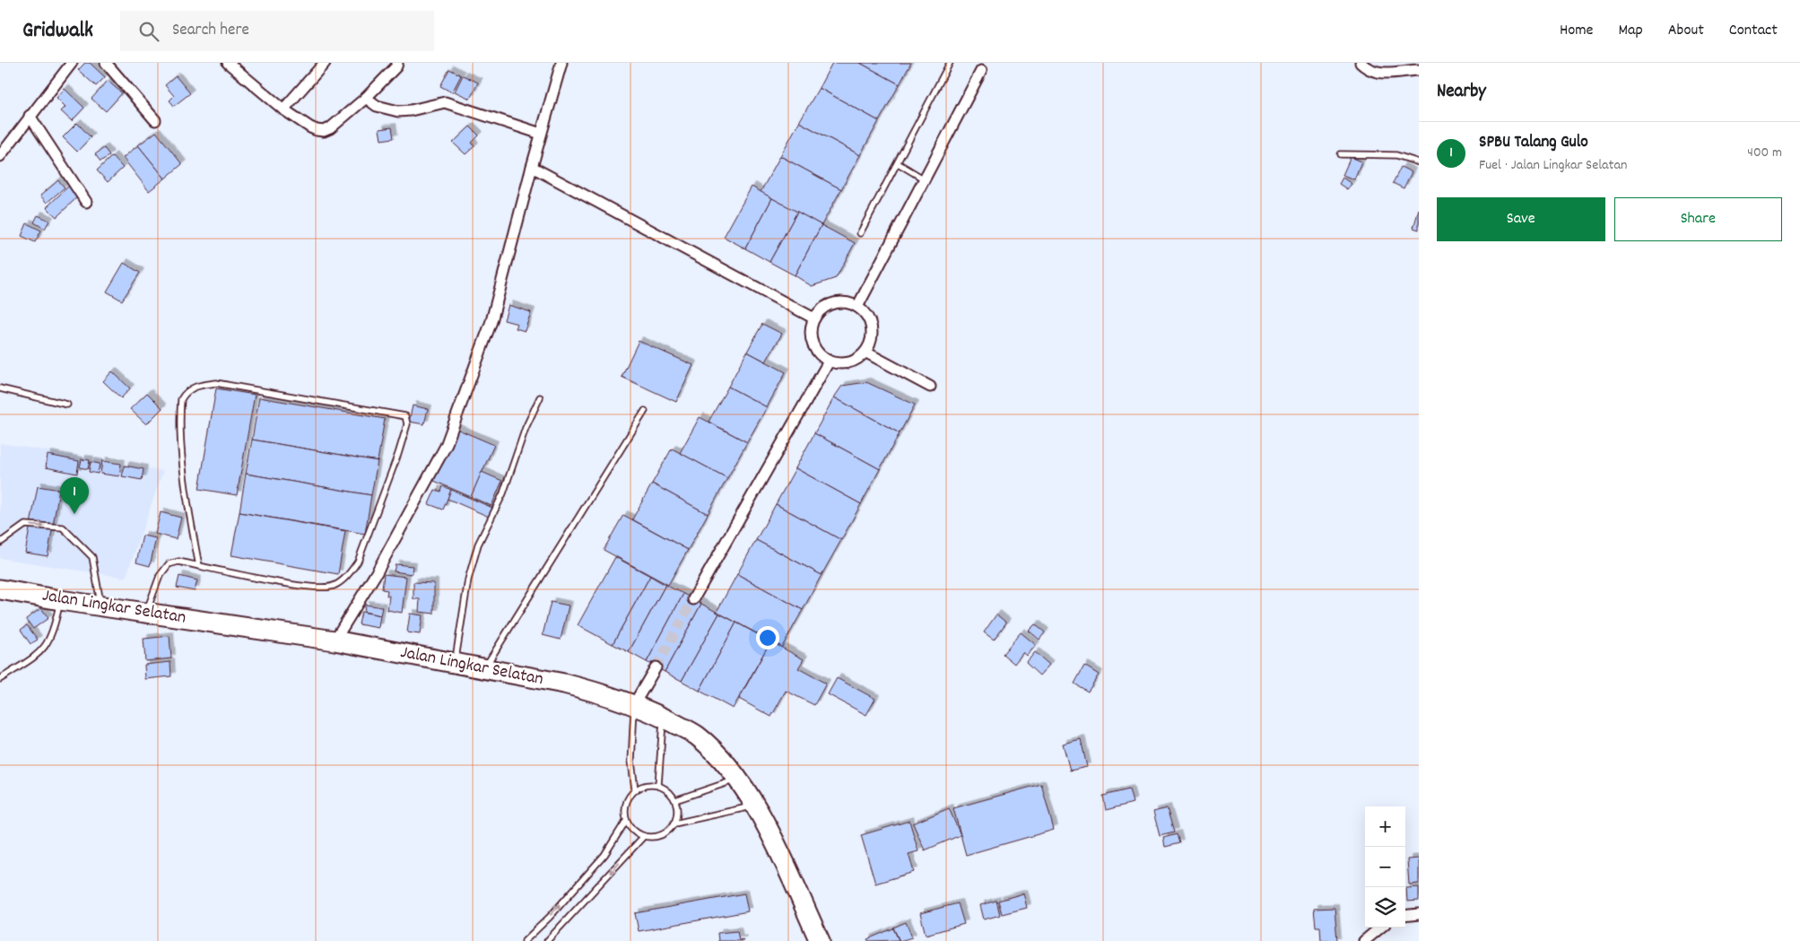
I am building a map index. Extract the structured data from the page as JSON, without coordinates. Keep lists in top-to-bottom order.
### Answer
{
  "streets": {
    "highway": ["Jalan Lingkar Selatan"]
  },
  "page": {
    "header": "Gridwalk",
    "search": "Search here",
    "nav": [
      "Home",
      "Map",
      "About",
      "Contact"
    ],
    "heading": "Nearby",
    "list": [
      {
        "mark": "1",
        "name": "SPBU Talang Gulo",
        "note": "Fuel · Jalan Lingkar Selatan",
        "value": "400 m"
      }
    ],
    "buttons": ["Save", "Share"],
    "pins": "1",
    "map_buttons": ["+", "−"]
  }
}
